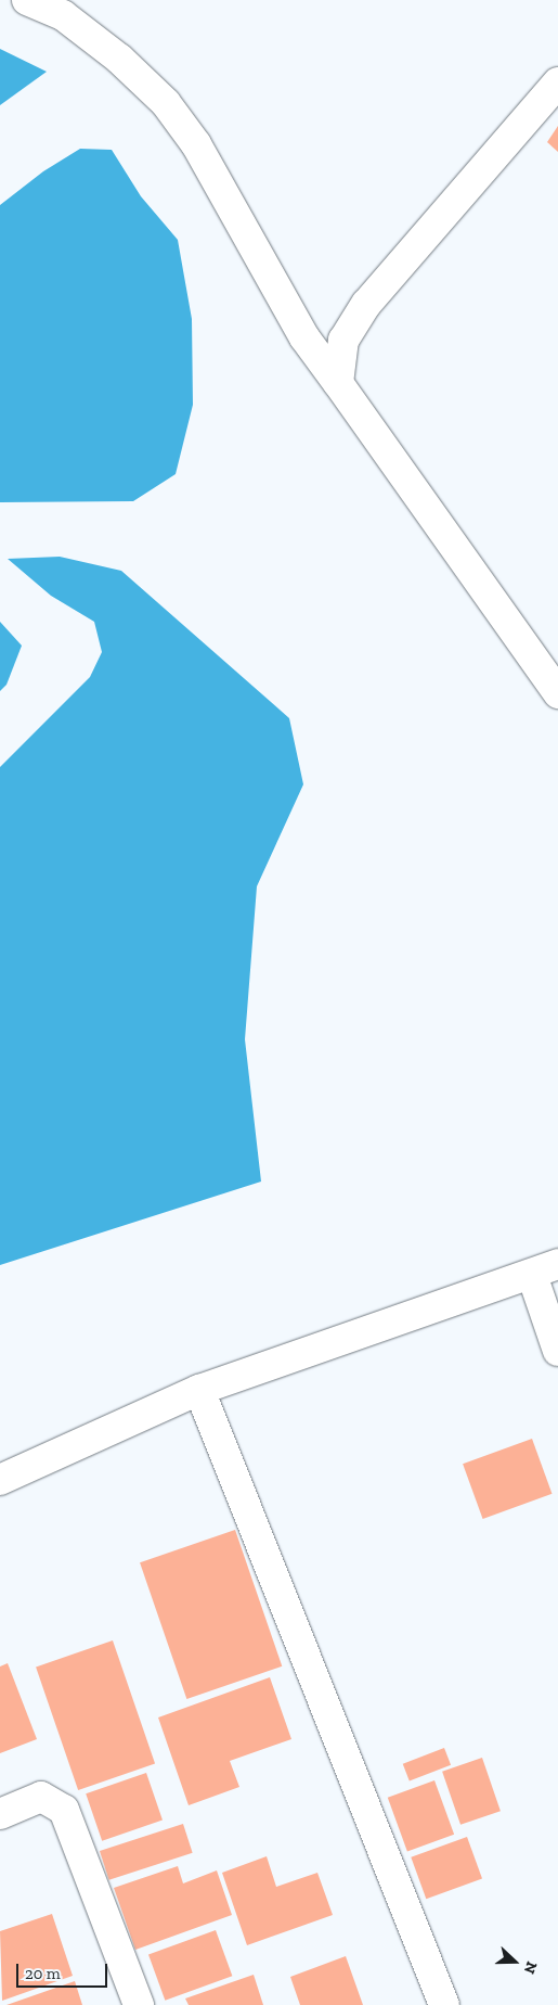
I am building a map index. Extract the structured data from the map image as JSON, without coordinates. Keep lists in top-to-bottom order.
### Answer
{
  "scale_bar": "20 m",
  "north": "right"
}
